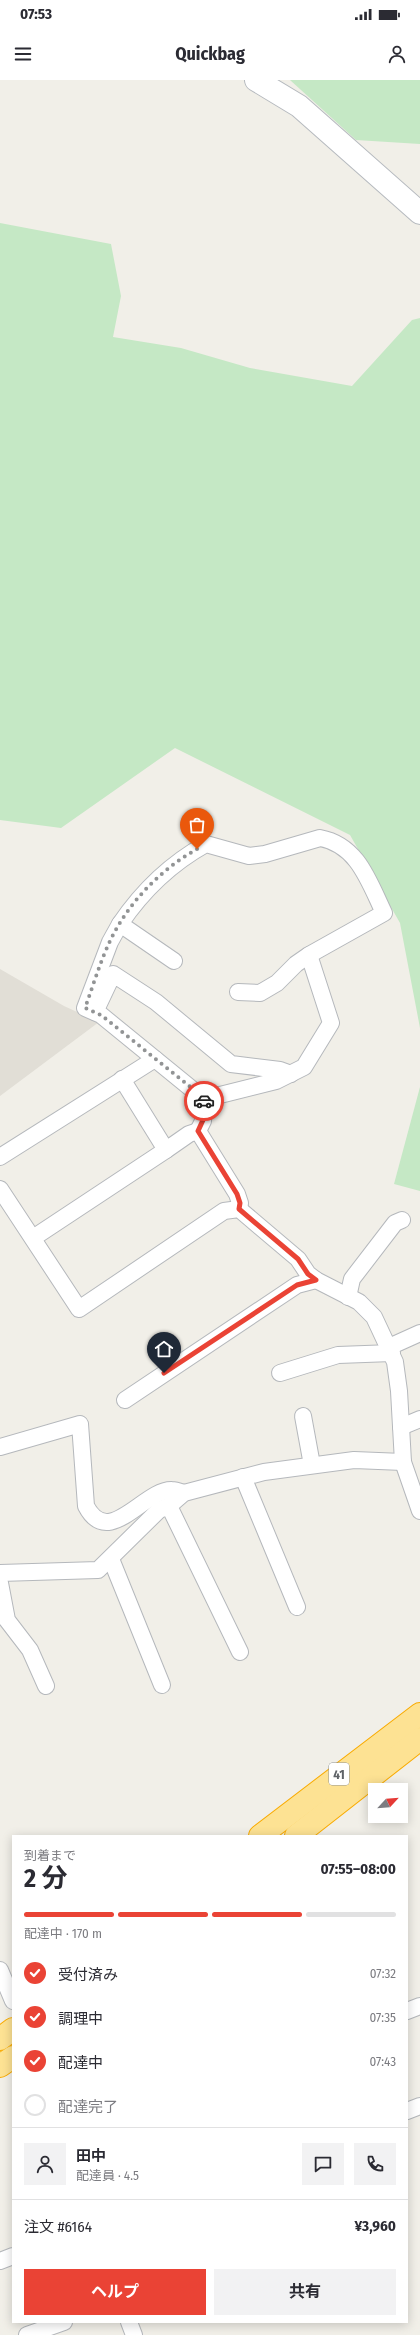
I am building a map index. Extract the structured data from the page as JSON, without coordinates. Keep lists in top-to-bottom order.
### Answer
{
  "streets": {
    "highway": ["41"]
  },
  "north": "top right",
  "page": {
    "status": "07:53",
    "header": "Quickbag",
    "heading": ["2 分", "到着まで", "07:55–08:00"],
    "panel": [
      "田中",
      "配達員 · 4.5",
      "注文 #6164",
      "¥3,960"
    ],
    "bar": "配達中 · 170 m",
    "list": [
      ["受付済み", "07:32"],
      ["調理中", "07:35"],
      ["配達中", "07:43"],
      "配達完了"
    ],
    "buttons": ["ヘルプ", "共有"]
  }
}
